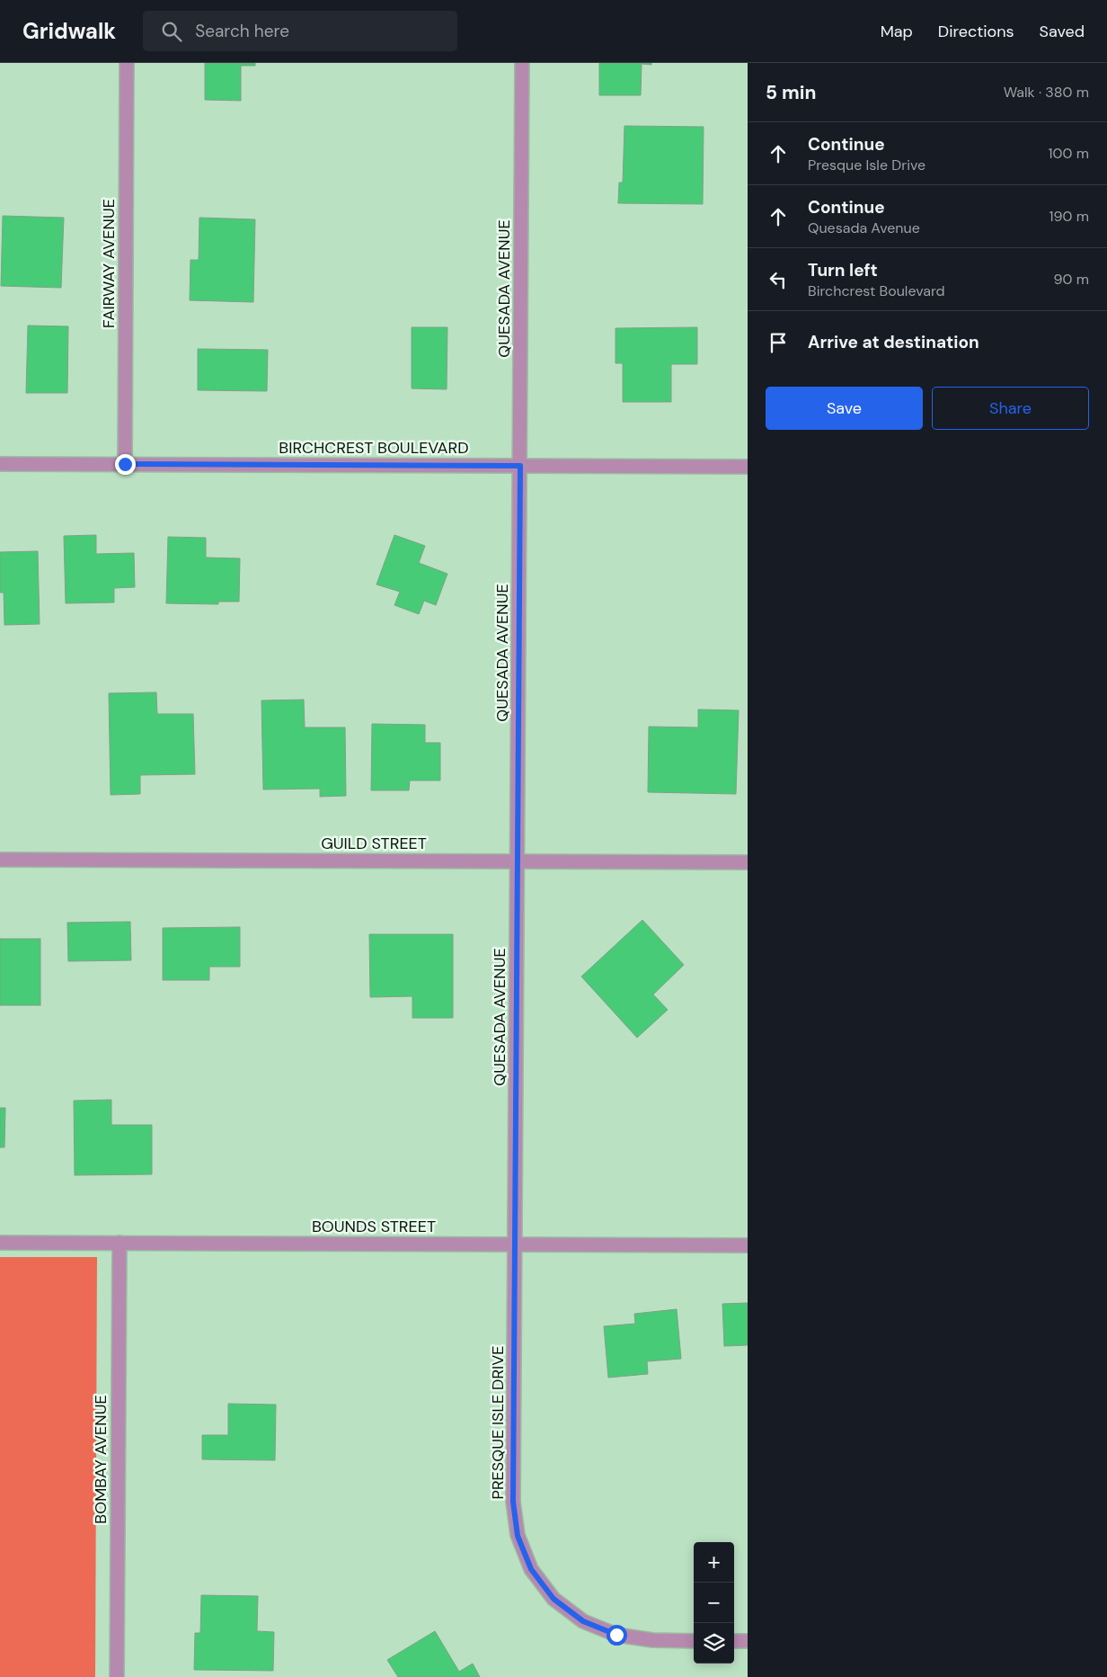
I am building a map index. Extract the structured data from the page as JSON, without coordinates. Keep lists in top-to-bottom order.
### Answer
{
  "streets": {
    "street": [
      "FAIRWAY AVENUE",
      "QUESADA AVENUE",
      "BIRCHCREST BOULEVARD",
      "GUILD STREET",
      "BOUNDS STREET",
      "PRESQUE ISLE DRIVE",
      "BOMBAY AVENUE"
    ]
  },
  "crossings": [
    ["FAIRWAY AVENUE", "BIRCHCREST BOULEVARD"],
    ["QUESADA AVENUE", "BIRCHCREST BOULEVARD"],
    ["QUESADA AVENUE", "GUILD STREET"],
    ["QUESADA AVENUE", "BOUNDS STREET"],
    ["QUESADA AVENUE", "PRESQUE ISLE DRIVE"],
    ["BOUNDS STREET", "PRESQUE ISLE DRIVE"],
    ["BOUNDS STREET", "BOMBAY AVENUE"]
  ],
  "page": {
    "header": "Gridwalk",
    "search": "Search here",
    "nav": ["Map", "Directions", "Saved"],
    "heading": ["5 min", "Walk · 380 m"],
    "list": [
      ["Continue", "Presque Isle Drive", "100 m"],
      ["Continue", "Quesada Avenue", "190 m"],
      ["Turn left", "Birchcrest Boulevard", "90 m"],
      "Arrive at destination"
    ],
    "buttons": ["Save", "Share"],
    "map_buttons": ["+", "−"]
  }
}
